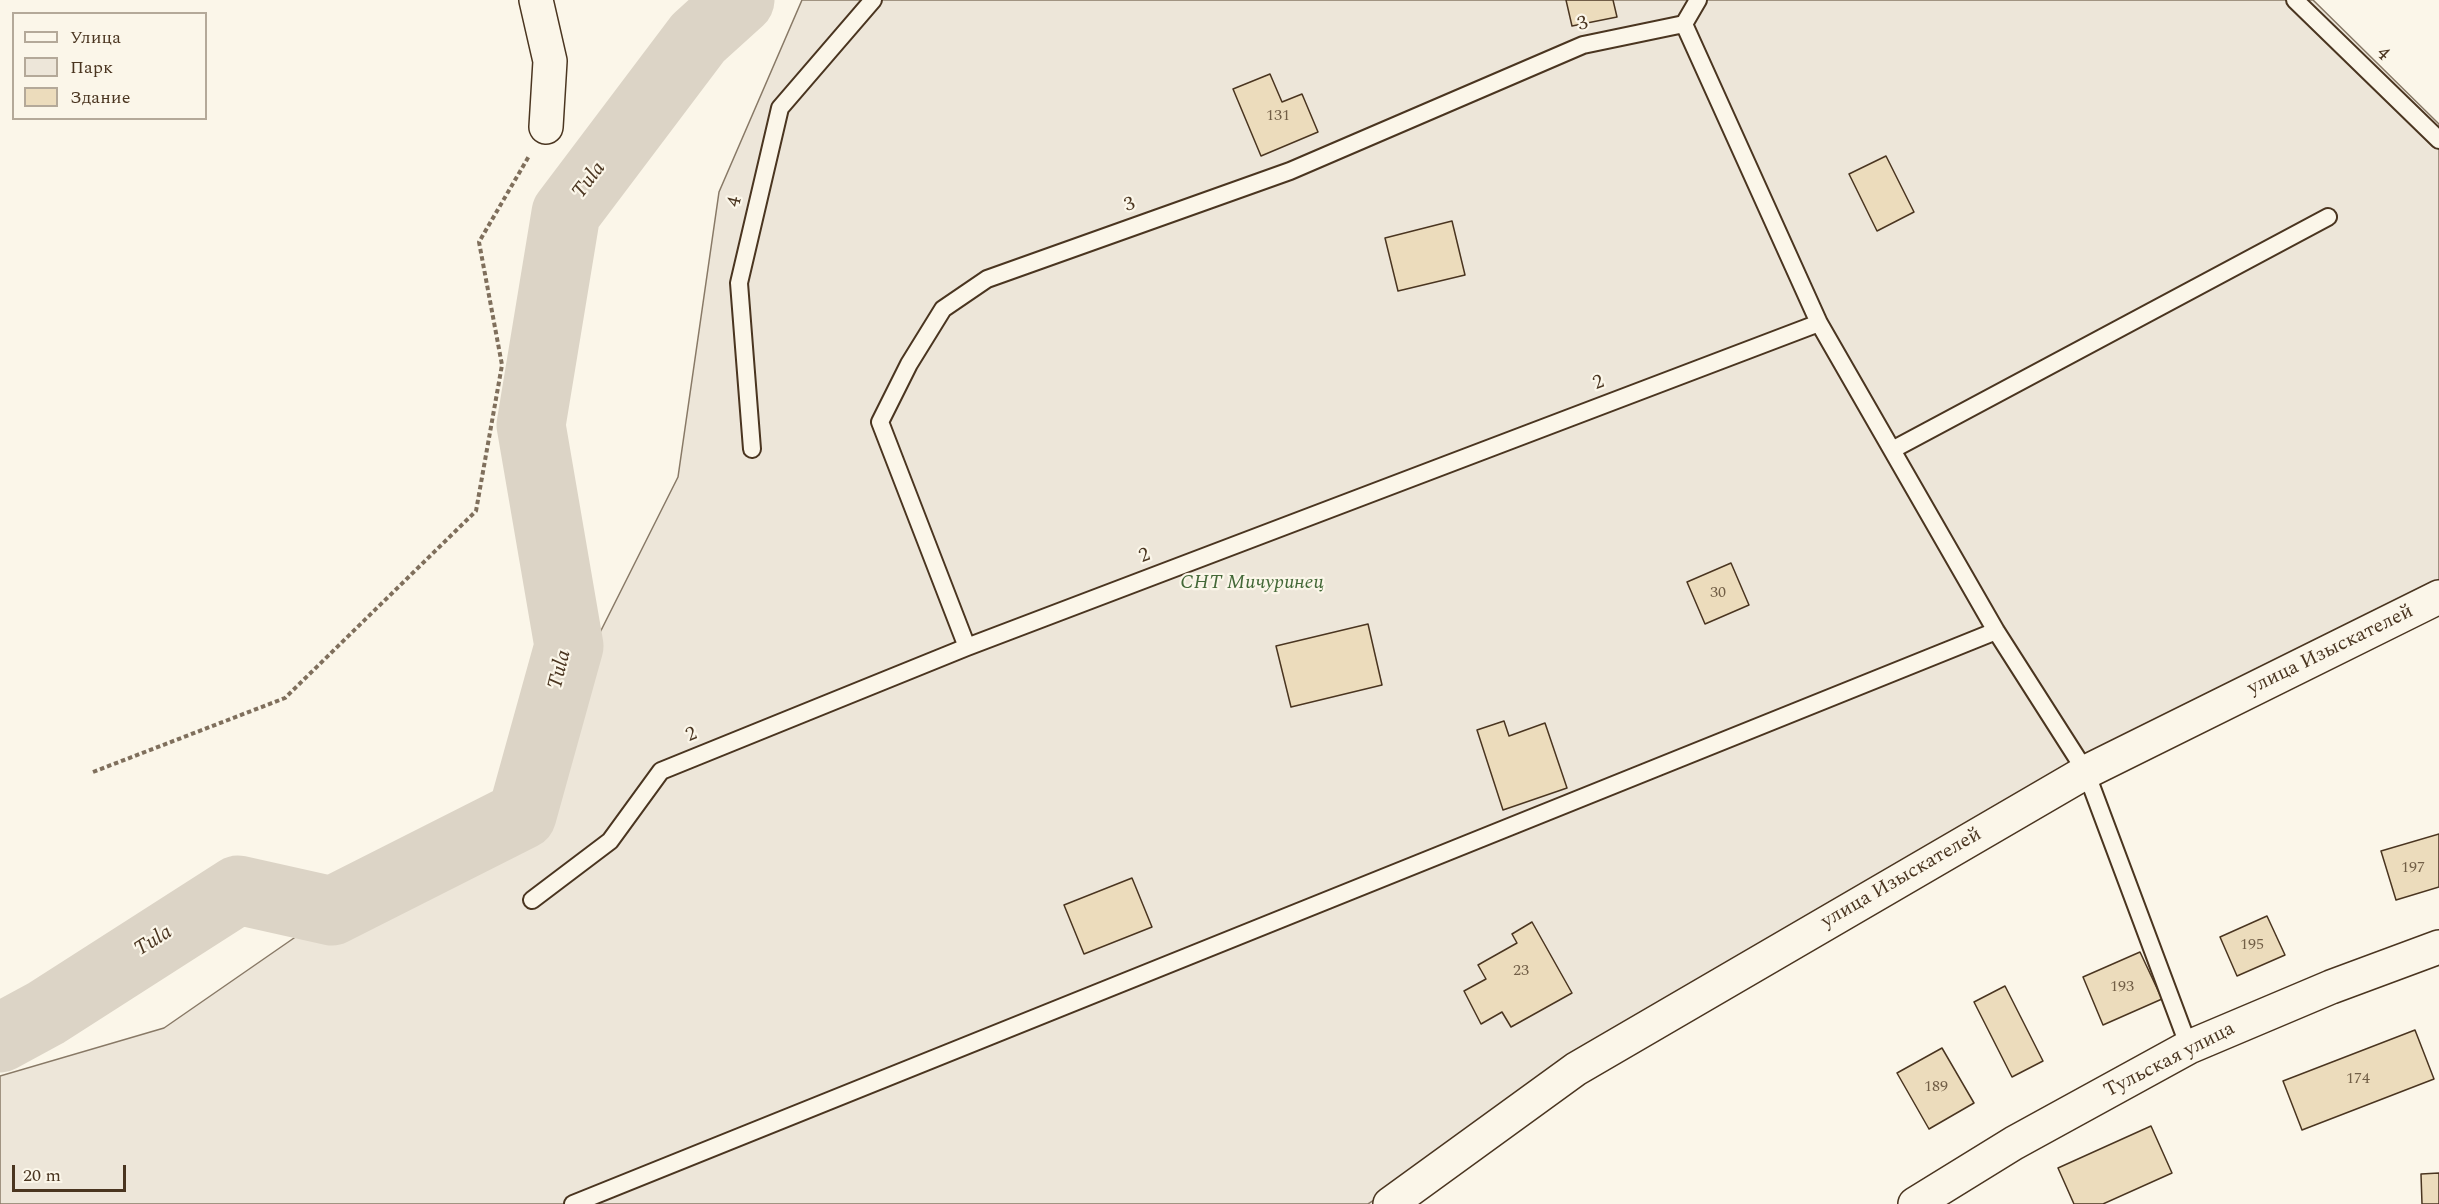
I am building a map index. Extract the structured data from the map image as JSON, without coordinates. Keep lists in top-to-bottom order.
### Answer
{
  "streets": {
    "street": ["улица Изыскателей", "Тульская улица"],
    "lane": ["3", "4", "2"]
  },
  "crossings": [
    ["3", "2"]
  ],
  "water": ["Tula"],
  "parks": ["СНТ Мичуринец"],
  "house_numbers": [
    "131",
    "30",
    "197",
    "195",
    "23",
    "193",
    "174",
    "189"
  ],
  "legend": ["Улица", "Парк", "Здание"],
  "scale_bar": "20 m"
}
